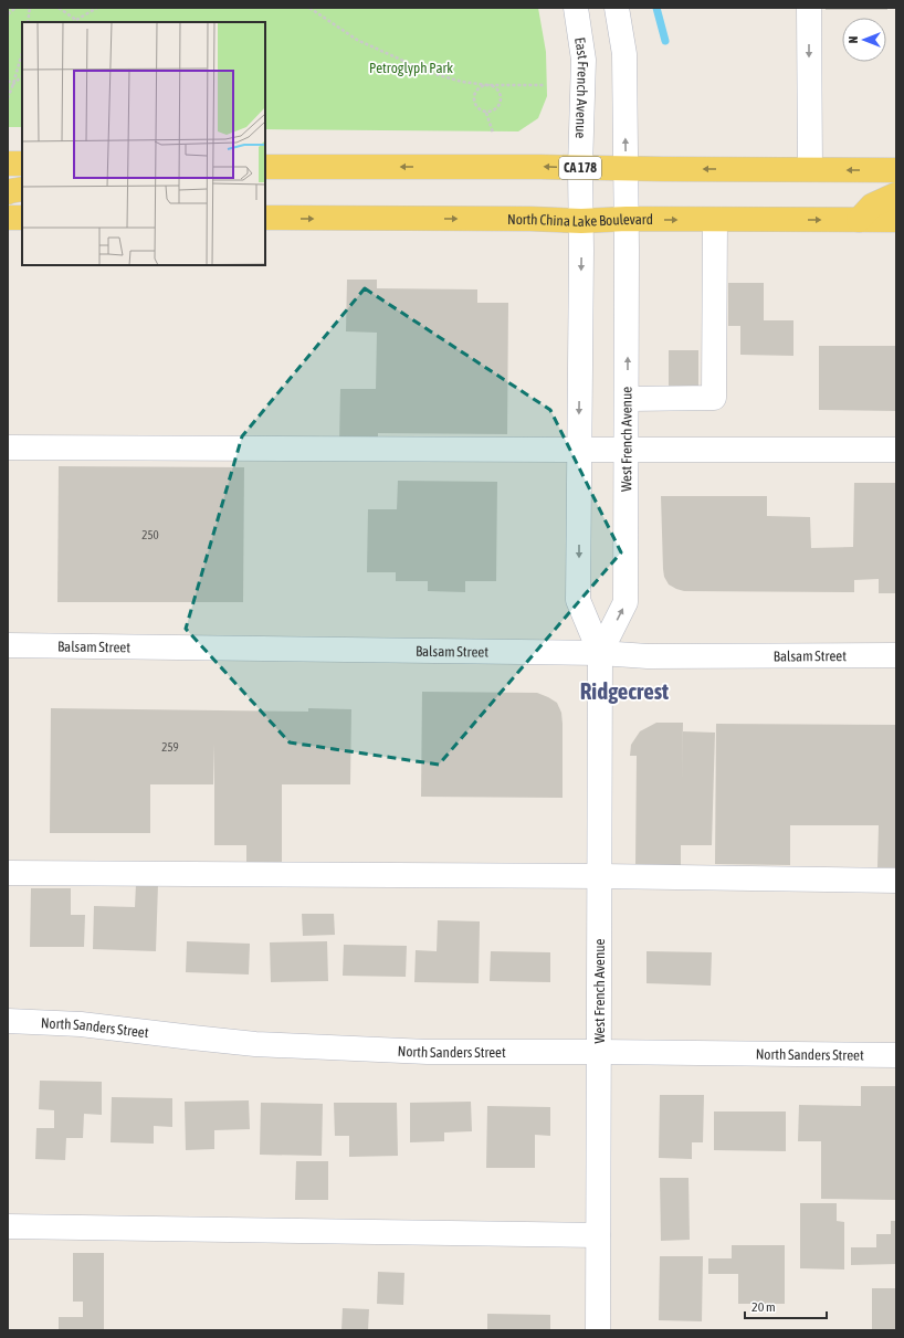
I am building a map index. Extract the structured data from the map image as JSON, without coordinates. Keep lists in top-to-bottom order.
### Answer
{
  "streets": {
    "main road": ["CA 178", "North China Lake Boulevard"],
    "street": [
      "East French Avenue",
      "West French Avenue",
      "Balsam Street",
      "North Sanders Street"
    ]
  },
  "crossings": [
    ["East French Avenue", "CA 178"],
    ["East French Avenue", "North China Lake Boulevard"],
    ["East French Avenue", "West French Avenue"],
    ["North China Lake Boulevard", "West French Avenue"],
    ["West French Avenue", "Balsam Street"],
    ["West French Avenue", "North Sanders Street"]
  ],
  "districts": ["Ridgecrest"],
  "parks": ["Petroglyph Park"],
  "house_numbers": ["250", "259"],
  "scale_bar": "20 m",
  "north": "left"
}
